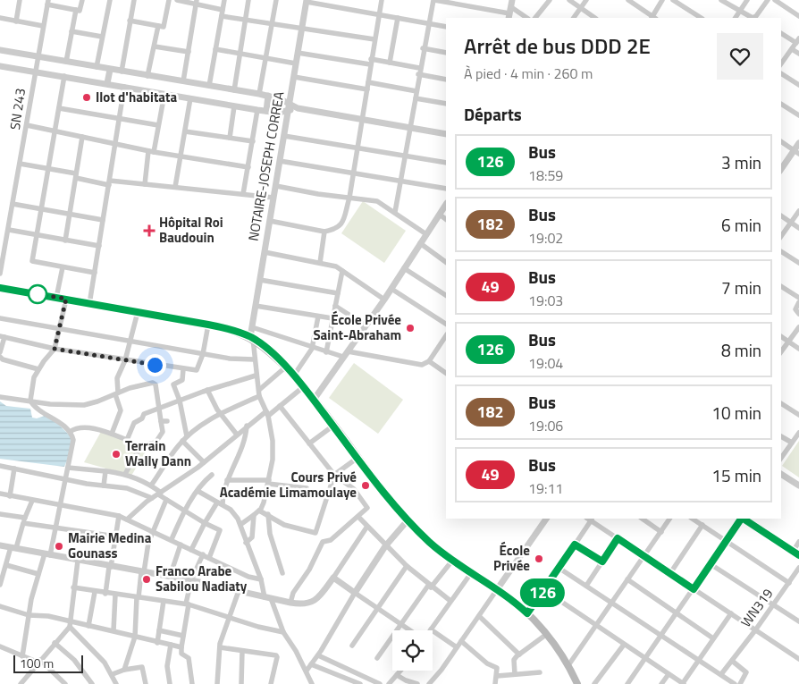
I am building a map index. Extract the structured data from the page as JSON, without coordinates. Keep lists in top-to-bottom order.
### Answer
{
  "streets": {
    "street": ["SN 243", "NOTAIRE-JOSEPH CORREA", "WN319"]
  },
  "places": {
    "other": [
      "Ilot d'habitata",
      "École Privée Saint-Abraham",
      "Terrain Wally Dann",
      "Cours Privé Académie Limamoulaye",
      "Mairie Medina Gounass",
      "École Privée",
      "Franco Arabe Sabilou Nadiaty"
    ],
    "health": ["Hôpital Roi Baudouin"]
  },
  "lines": ["bus line 126"],
  "scale_bar": "100 m",
  "page": {
    "on_map": "126",
    "heading": [
      ["Arrêt de bus DDD 2E", "À pied · 4 min · 260 m"],
      "Départs"
    ],
    "list": [
      {
        "mark": "126",
        "name": "Bus",
        "note": "18:59",
        "value": "3 min"
      },
      {
        "mark": "182",
        "name": "Bus",
        "note": "19:02",
        "value": "6 min"
      },
      {
        "mark": "49",
        "name": "Bus",
        "note": "19:03",
        "value": "7 min"
      },
      {
        "mark": "126",
        "name": "Bus",
        "note": "19:04",
        "value": "8 min"
      },
      {
        "mark": "182",
        "name": "Bus",
        "note": "19:06",
        "value": "10 min"
      },
      {
        "mark": "49",
        "name": "Bus",
        "note": "19:11",
        "value": "15 min"
      }
    ],
    "scale": "100 m"
  }
}
